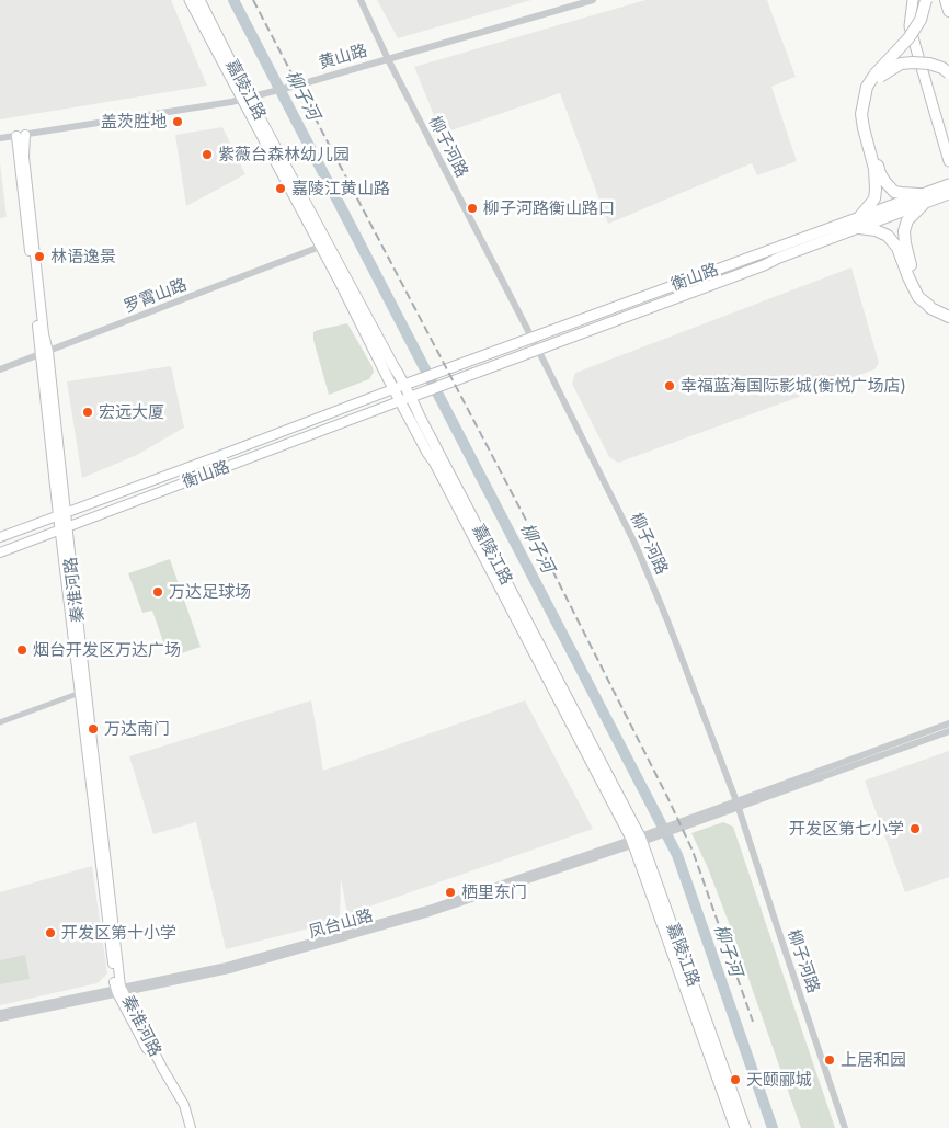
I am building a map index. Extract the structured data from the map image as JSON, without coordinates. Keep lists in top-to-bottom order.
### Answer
{
  "streets": {
    "main road": ["嘉陵江路", "衡山路", "秦淮河路"],
    "street": [
      "黄山路",
      "柳子河路",
      "罗霄山路",
      "凤台山路"
    ]
  },
  "crossings": [
    ["黄山路", "嘉陵江路"],
    ["黄山路", "柳子河路"],
    ["黄山路", "秦淮河路"],
    ["嘉陵江路", "衡山路"],
    ["嘉陵江路", "罗霄山路"],
    ["嘉陵江路", "凤台山路"],
    ["柳子河路", "衡山路"],
    ["柳子河路", "凤台山路"],
    ["衡山路", "秦淮河路"],
    ["罗霄山路", "秦淮河路"],
    ["秦淮河路", "凤台山路"]
  ],
  "water": ["柳子河"],
  "places": [
    "盖茨胜地",
    "紫薇台森林幼儿园",
    "嘉陵江黄山路",
    "柳子河路衡山路口",
    "林语逸景",
    "幸福蓝海国际影城(衡悦广场店)",
    "宏远大厦",
    "万达足球场",
    "烟台开发区万达广场",
    "万达南门",
    "开发区第七小学",
    "栖里东门",
    "开发区第十小学",
    "上居和园",
    "天颐郦城"
  ]
}
